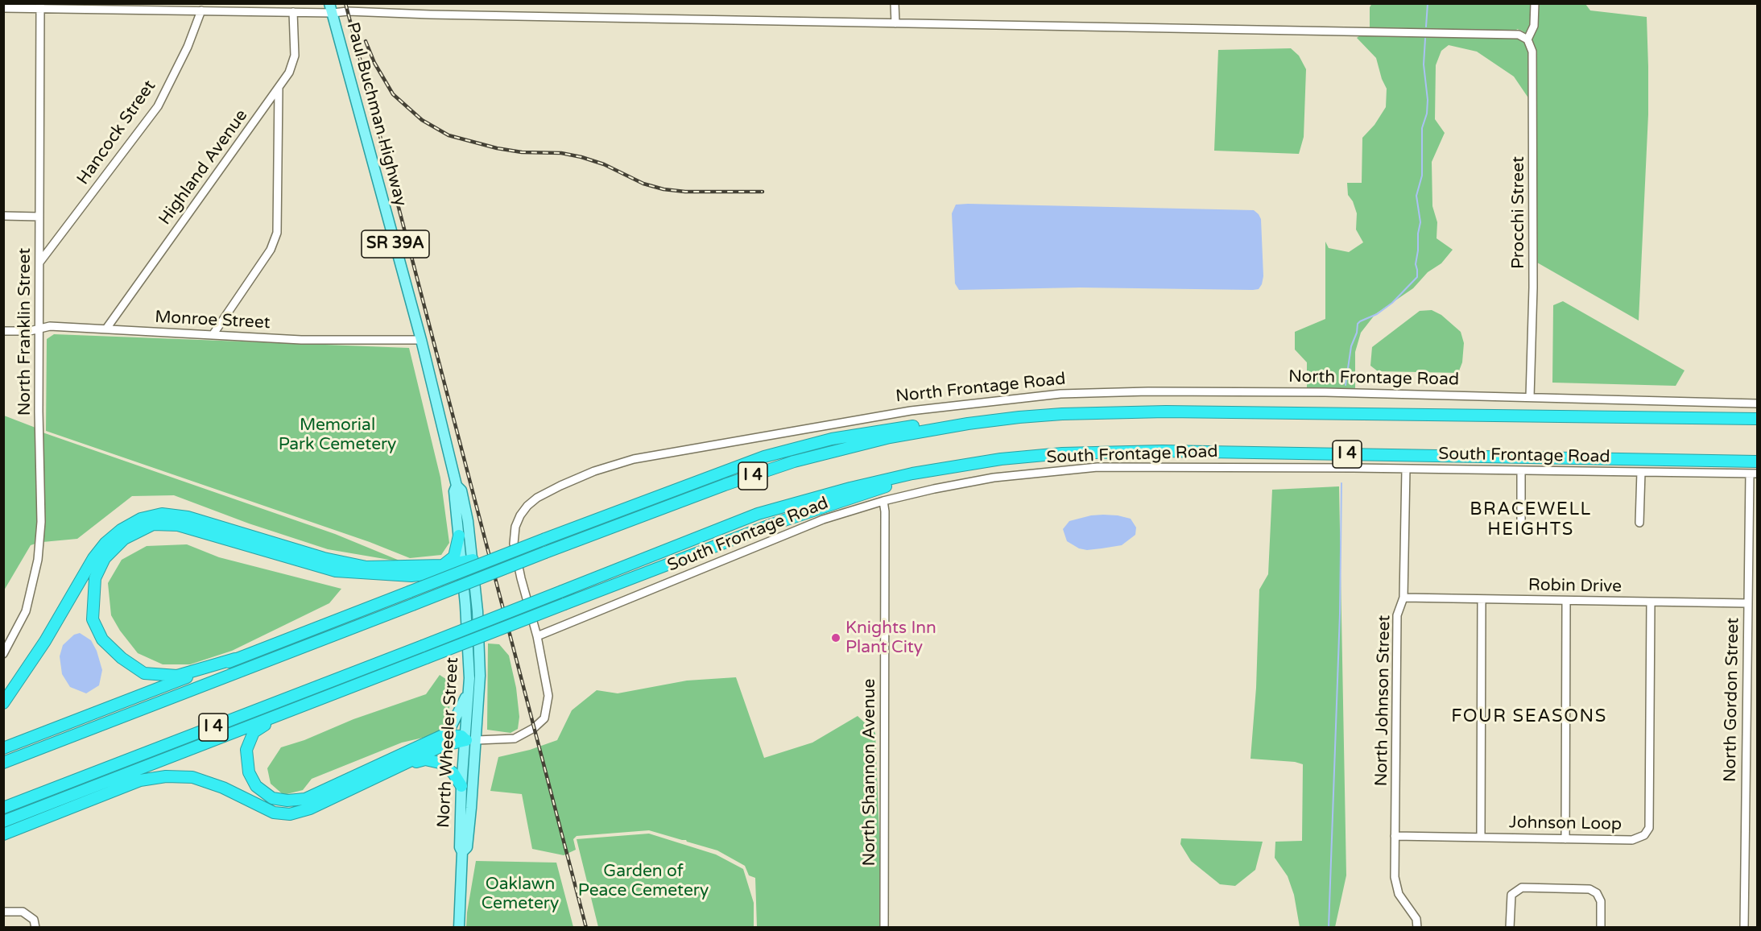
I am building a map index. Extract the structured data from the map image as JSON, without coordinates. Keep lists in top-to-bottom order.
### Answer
{
  "streets": {
    "highway": ["I 4"],
    "main road": ["Paul Buchman Highway", "SR 39A", "North Wheeler Street"],
    "street": [
      "Hancock Street",
      "Highland Avenue",
      "Procchi Street",
      "Monroe Street",
      "North Franklin Street",
      "North Frontage Road",
      "South Frontage Road",
      "Robin Drive",
      "North Gordon Street",
      "North Johnson Street",
      "North Shannon Avenue",
      "Johnson Loop"
    ]
  },
  "crossings": [
    ["Paul Buchman Highway", "Monroe Street"],
    ["Paul Buchman Highway", "North Wheeler Street"],
    ["Hancock Street", "North Franklin Street"],
    ["Highland Avenue", "Monroe Street"],
    ["Procchi Street", "North Frontage Road"],
    ["Monroe Street", "North Franklin Street"],
    ["North Frontage Road", "South Frontage Road"],
    ["North Frontage Road", "North Wheeler Street"],
    ["South Frontage Road", "North Gordon Street"],
    ["South Frontage Road", "North Johnson Street"],
    ["South Frontage Road", "North Shannon Avenue"],
    ["Robin Drive", "North Gordon Street"],
    ["Robin Drive", "North Johnson Street"],
    ["Robin Drive", "Johnson Loop"],
    ["North Johnson Street", "Johnson Loop"]
  ],
  "districts": ["BRACEWELL HEIGHTS", "FOUR SEASONS"],
  "parks": ["Memorial Park Cemetery", "Garden of Peace Cemetery", "Oaklawn Cemetery"],
  "places": ["Knights Inn Plant City"]
}
